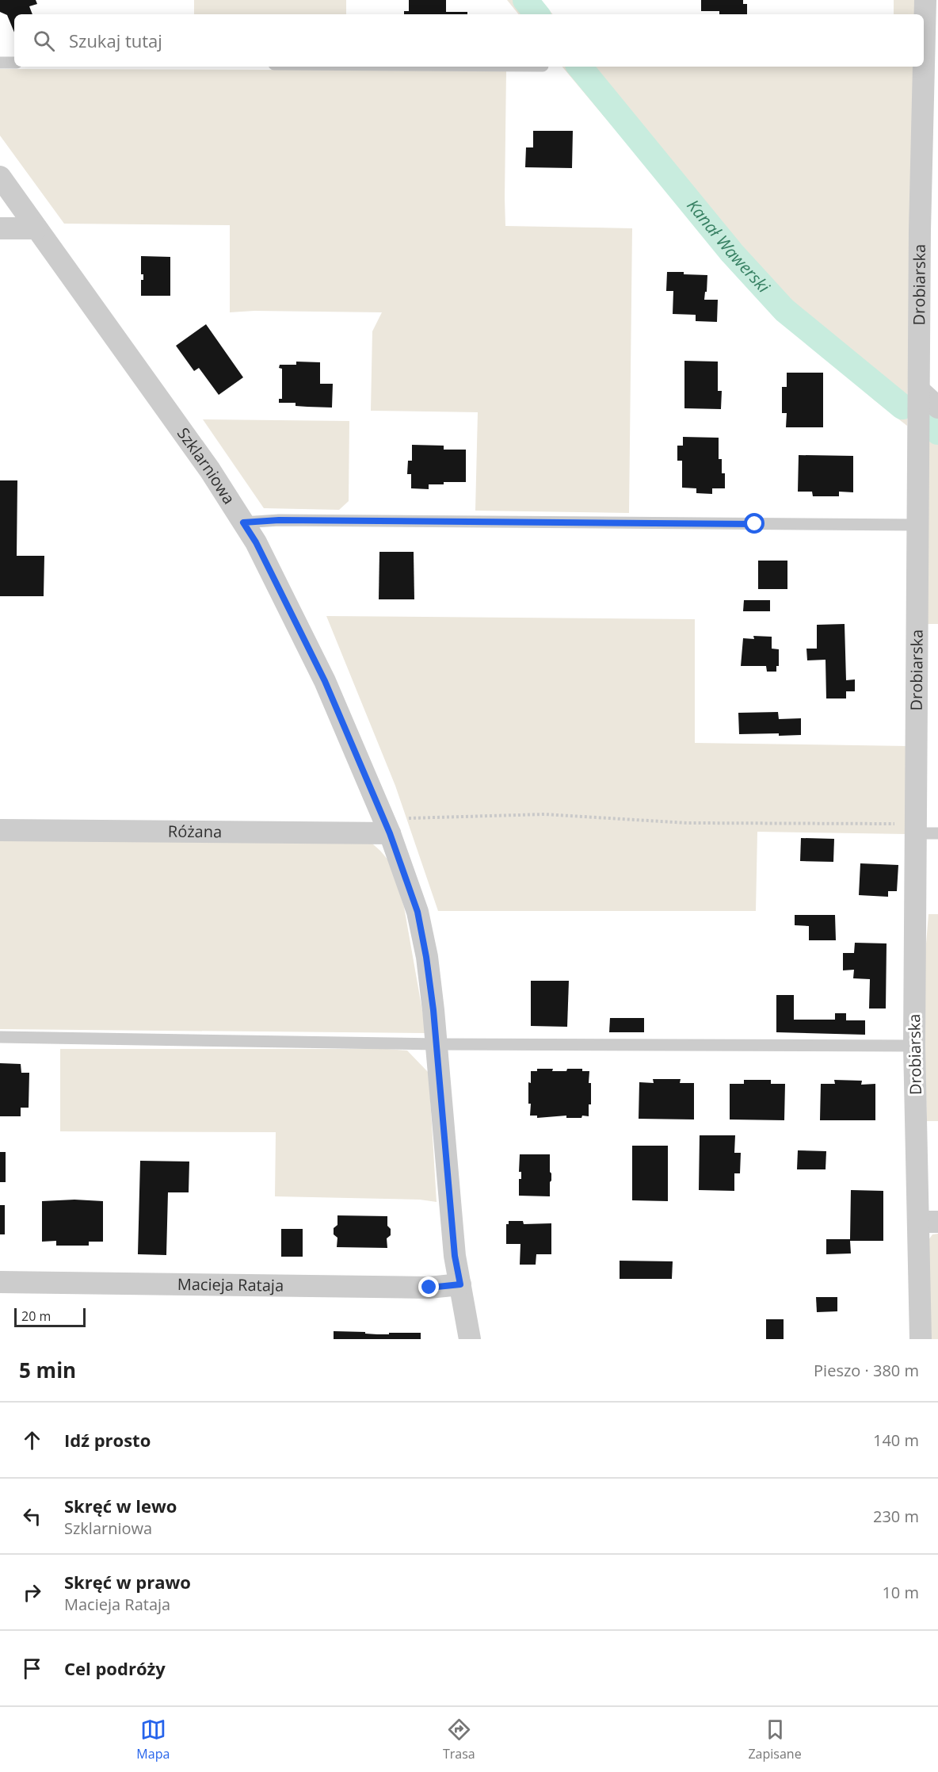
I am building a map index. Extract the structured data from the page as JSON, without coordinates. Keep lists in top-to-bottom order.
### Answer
{
  "streets": {
    "street": [
      "Drobiarska",
      "Szklarniowa",
      "Różana",
      "Macieja Rataja"
    ]
  },
  "crossings": [
    ["Szklarniowa", "Różana"],
    ["Szklarniowa", "Macieja Rataja"]
  ],
  "water": ["Kanał Wawerski"],
  "scale_bar": "20 m",
  "page": {
    "search": "Szukaj tutaj",
    "scale": "20 m",
    "heading": ["5 min", "Pieszo · 380 m"],
    "list": [
      ["Idź prosto", "140 m"],
      ["Skręć w lewo", "Szklarniowa", "230 m"],
      ["Skręć w prawo", "Macieja Rataja", "10 m"],
      "Cel podróży"
    ],
    "nav": ["Mapa", "Trasa", "Zapisane"]
  }
}
